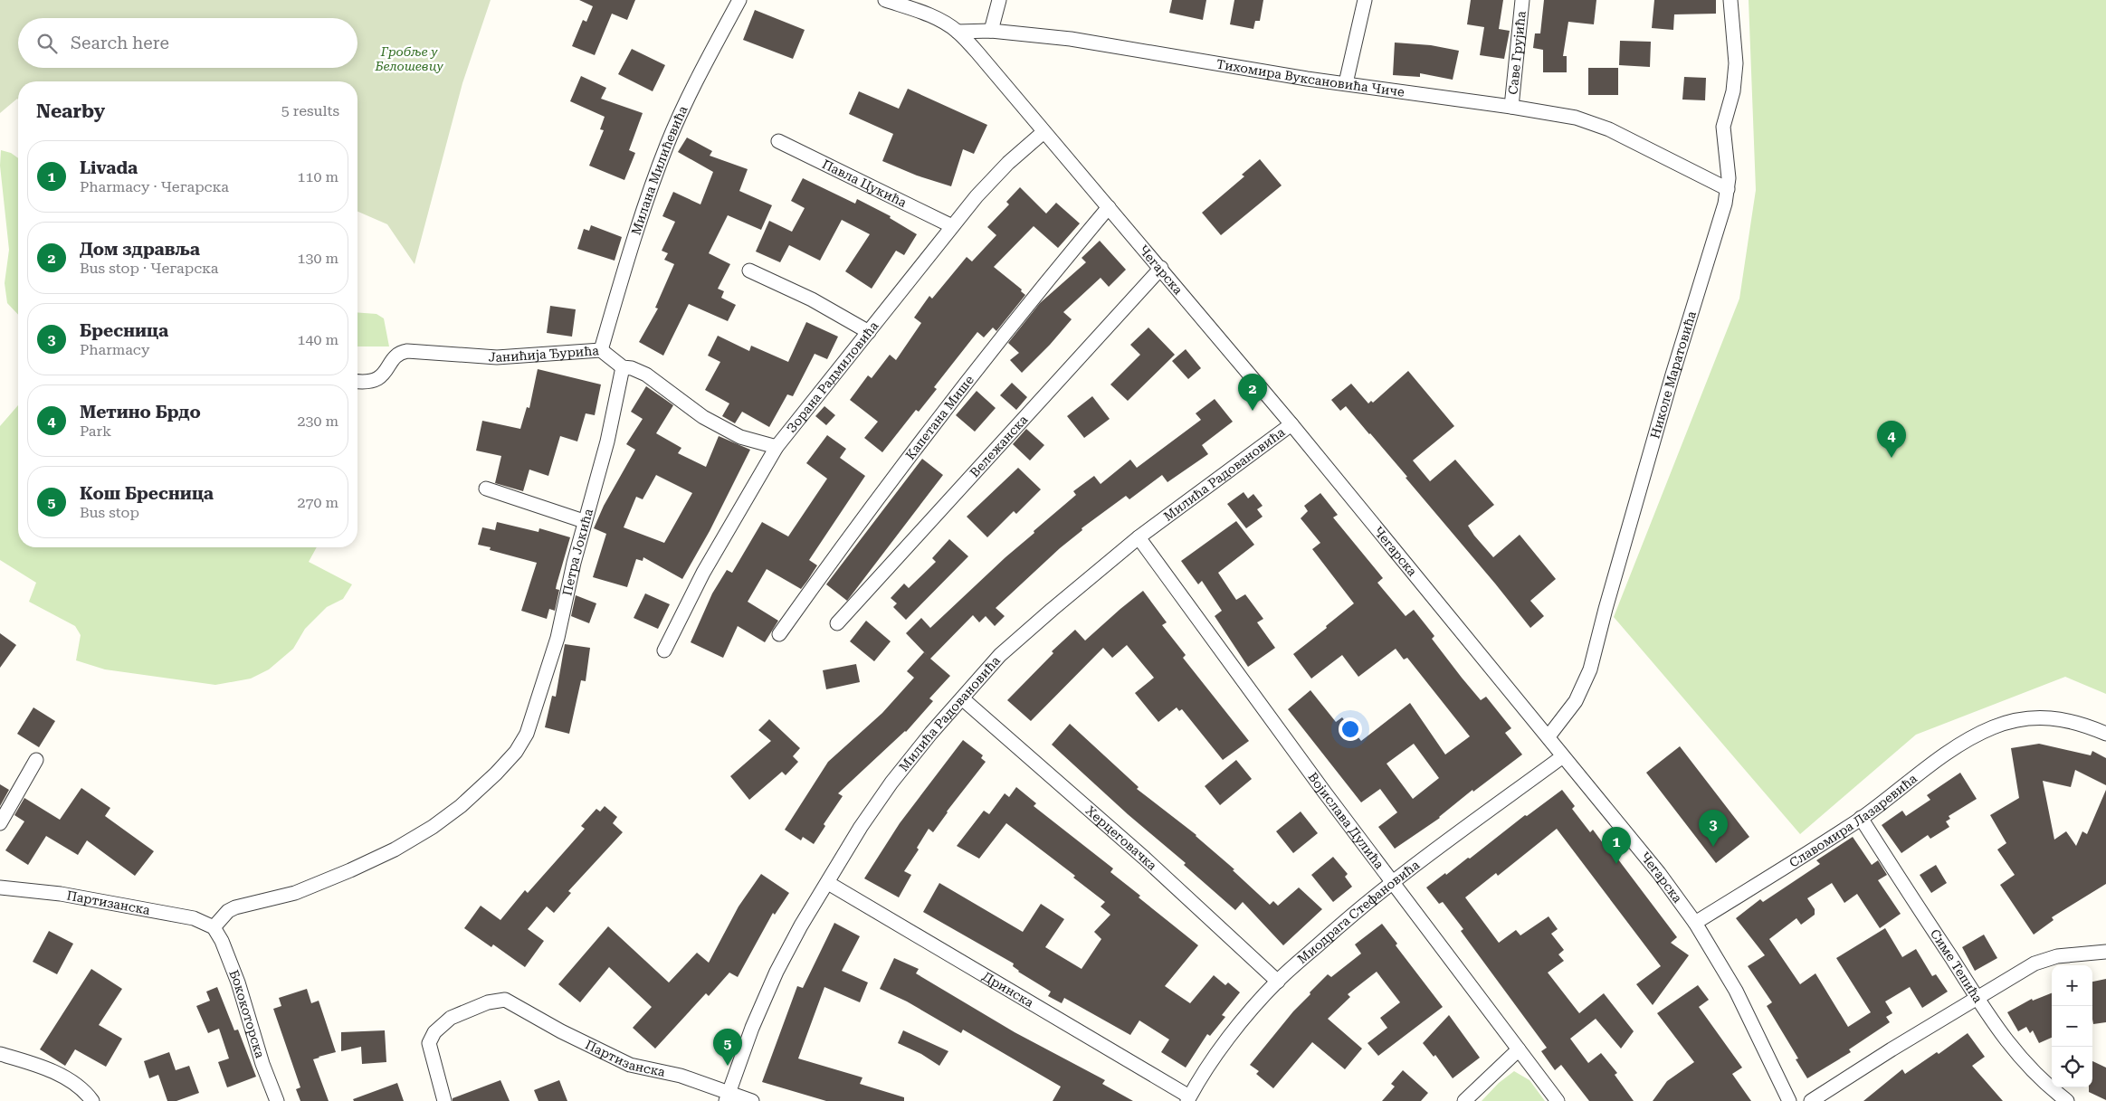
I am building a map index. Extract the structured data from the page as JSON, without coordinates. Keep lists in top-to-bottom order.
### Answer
{
  "streets": {
    "street": [
      "Саве Грујића",
      "Тихомира Вуксановића Чиче",
      "Милана Милићевића",
      "Павла Цукића",
      "Чегарска",
      "Јанићија Ђурића",
      "Николе Маратовића",
      "Зорана Радмиловића",
      "Капетана Мише",
      "Вележанска",
      "Милића Радовановића",
      "Петра Јокића",
      "Славомира Лазаревића",
      "Војислава Дулића",
      "Херцеговачка",
      "Партизанска",
      "Миодрага Стефановића",
      "Симе Тепића",
      "Дринска",
      "Бококоторска"
    ]
  },
  "crossings": [
    ["Саве Грујића", "Тихомира Вуксановића Чиче"],
    ["Тихомира Вуксановића Чиче", "Чегарска"],
    ["Тихомира Вуксановића Чиче", "Николе Маратовића"],
    ["Милана Милићевића", "Јанићија Ђурића"],
    ["Павла Цукића", "Зорана Радмиловића"],
    ["Чегарска", "Николе Маратовића"],
    ["Чегарска", "Зорана Радмиловића"],
    ["Чегарска", "Капетана Мише"],
    ["Чегарска", "Вележанска"],
    ["Чегарска", "Милића Радовановића"],
    ["Чегарска", "Славомира Лазаревића"],
    ["Чегарска", "Миодрага Стефановића"],
    ["Јанићија Ђурића", "Зорана Радмиловића"],
    ["Јанићија Ђурића", "Петра Јокића"],
    ["Милића Радовановића", "Војислава Дулића"],
    ["Милића Радовановића", "Херцеговачка"],
    ["Милића Радовановића", "Партизанска"],
    ["Милића Радовановића", "Дринска"],
    ["Петра Јокића", "Партизанска"],
    ["Петра Јокића", "Бококоторска"],
    ["Славомира Лазаревића", "Симе Тепића"],
    ["Војислава Дулића", "Миодрага Стефановића"],
    ["Херцеговачка", "Миодрага Стефановића"],
    ["Партизанска", "Бококоторска"],
    ["Миодрага Стефановића", "Дринска"]
  ],
  "parks": ["Гробље у Белошевцу"],
  "page": {
    "search": "Search here",
    "heading": ["Nearby", "5 results"],
    "list": [
      {
        "mark": "1",
        "name": "Livada",
        "note": "Pharmacy · Чегарска",
        "value": "110 m"
      },
      {
        "mark": "2",
        "name": "Дом здравља",
        "note": "Bus stop · Чегарска",
        "value": "130 m"
      },
      {
        "mark": "3",
        "name": "Бресница",
        "note": "Pharmacy",
        "value": "140 m"
      },
      {
        "mark": "4",
        "name": "Метино Брдо",
        "note": "Park",
        "value": "230 m"
      },
      {
        "mark": "5",
        "name": "Кош Бресница",
        "note": "Bus stop",
        "value": "270 m"
      }
    ],
    "pins": [
      "2",
      "4",
      "3",
      "1",
      "5"
    ],
    "map_buttons": ["+", "−"]
  }
}
